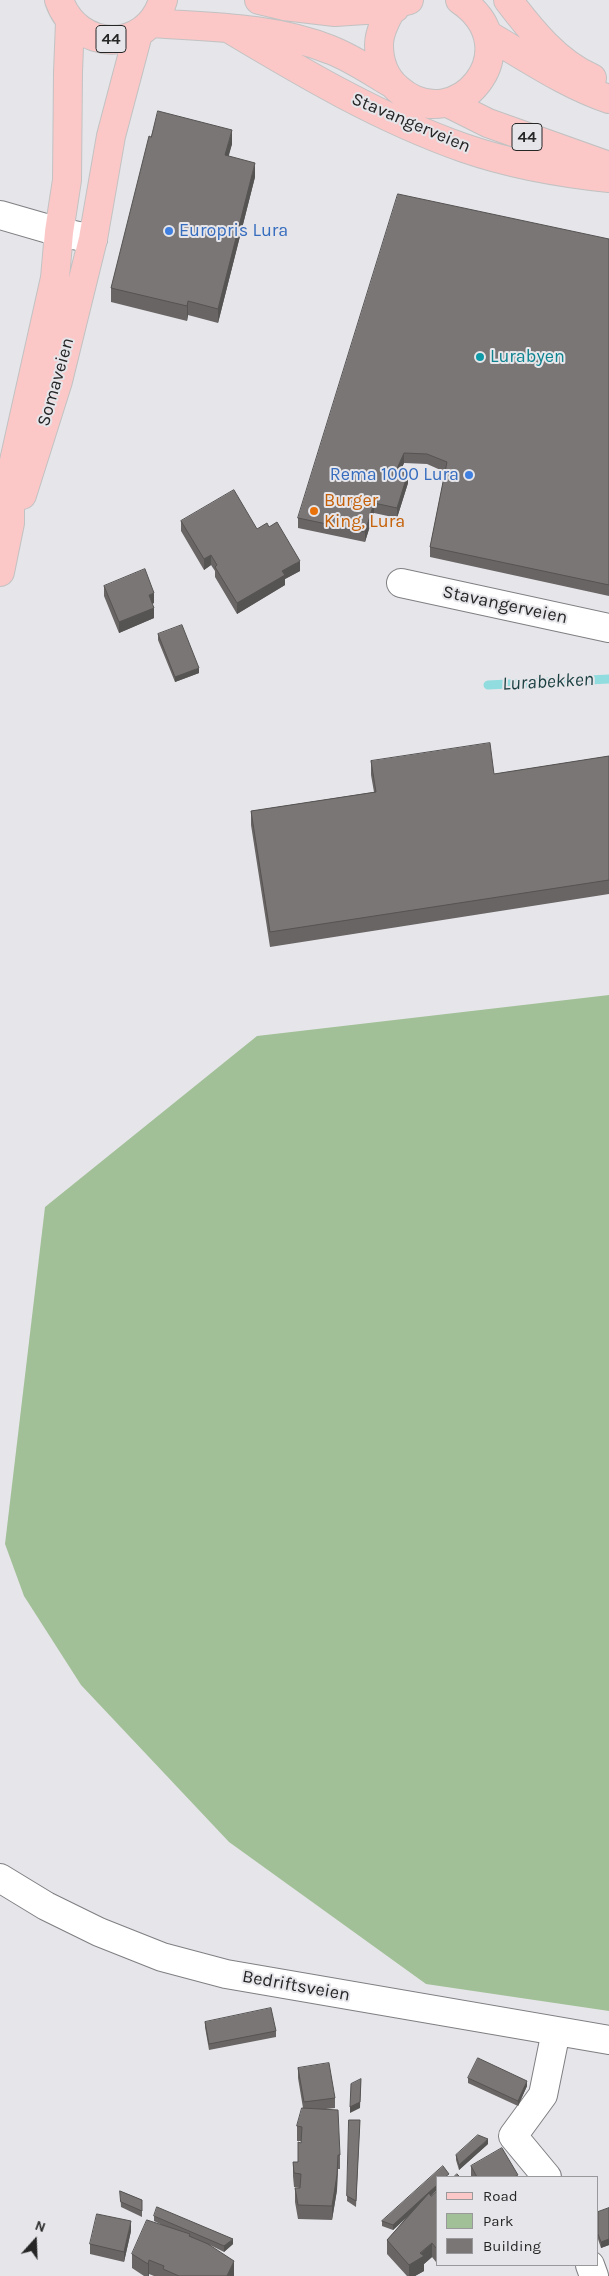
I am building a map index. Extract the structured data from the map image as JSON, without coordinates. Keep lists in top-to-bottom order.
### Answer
{
  "streets": {
    "main road": ["44", "Stavangerveien", "Somaveien"],
    "street": ["Bedriftsveien"]
  },
  "crossings": [
    ["44", "Stavangerveien"],
    ["44", "Somaveien"],
    ["Stavangerveien", "Somaveien"]
  ],
  "water": ["Lurabekken"],
  "places": [
    "Europris Lura",
    "Lurabyen",
    "Rema 1000 Lura",
    "Burger King, Lura"
  ],
  "legend": ["Road", "Park", "Building"],
  "north": "top"
}
